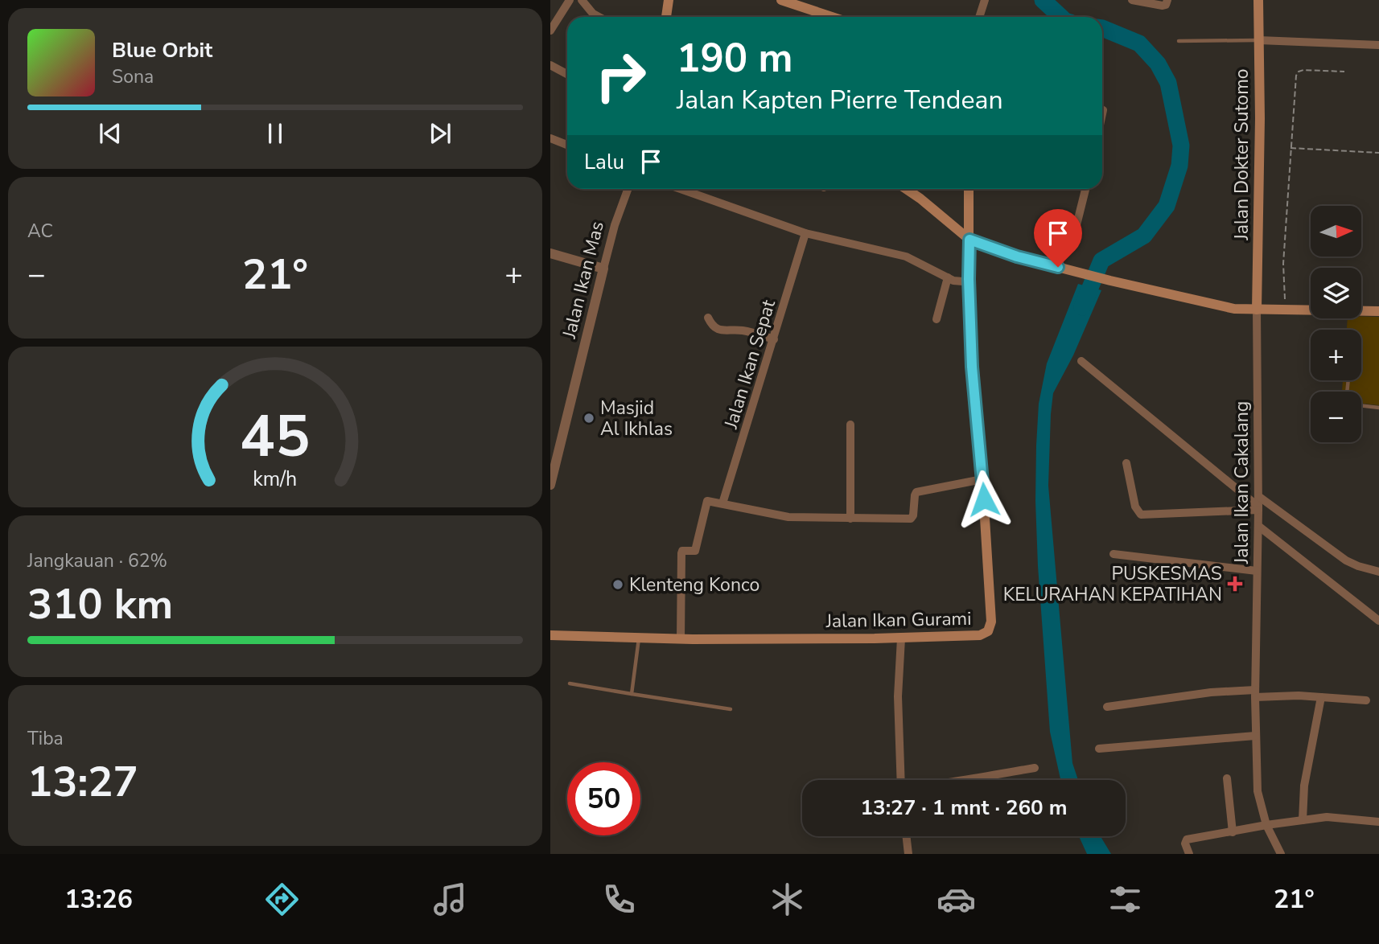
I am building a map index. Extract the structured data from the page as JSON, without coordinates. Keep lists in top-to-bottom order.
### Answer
{
  "streets": {
    "main road": ["Jalan Dokter Sutomo", "Jalan Ikan Gurami"],
    "street": ["Jalan Ikan Mas", "Jalan Ikan Sepat", "Jalan Ikan Cakalang"]
  },
  "crossings": [
    ["Jalan Dokter Sutomo", "Jalan Ikan Cakalang"]
  ],
  "places": {
    "other": ["Masjid Al Ikhlas", "Klenteng Konco"],
    "health": ["PUSKESMAS KELURAHAN KEPATIHAN"]
  },
  "north": "right",
  "page": {
    "turn": ["190 m", "Jalan Kapten Pierre Tendean"],
    "song": ["Blue Orbit", "Sona"],
    "then": "Lalu",
    "tile": [
      "AC",
      ["Jangkauan · 62%", "310 km"],
      ["Tiba", "13:27"]
    ],
    "map_buttons": ["+", "−"],
    "heat": ["−", "21°", "+"],
    "limit": "50",
    "trip": "13:27 · 1 mnt · 260 m",
    "tabs": ["13:26", "21°"],
    "gauge": ["45", "km/h"]
  }
}
